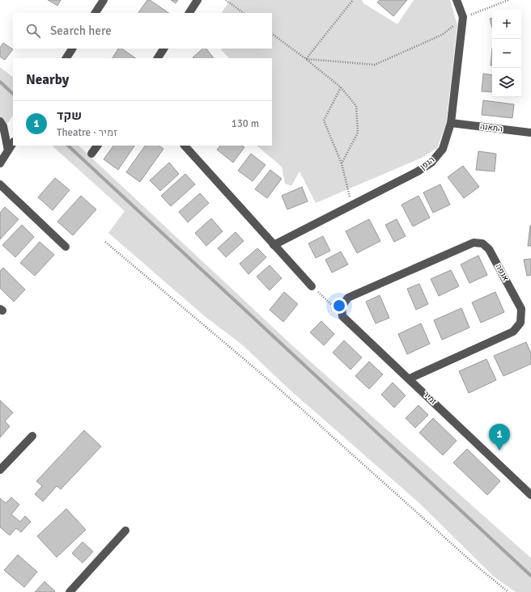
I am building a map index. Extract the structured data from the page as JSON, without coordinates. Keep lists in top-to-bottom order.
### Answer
{
  "streets": {
    "street": [
      "התאנה",
      "הגפן",
      "אנפה",
      "זמיר"
    ]
  },
  "crossings": [
    ["התאנה", "הגפן"],
    ["אנפה", "זמיר"]
  ],
  "page": {
    "map_buttons": ["+", "−"],
    "search": "Search here",
    "heading": "Nearby",
    "list": [
      {
        "mark": "1",
        "name": "שקד",
        "note": "Theatre · זמיר",
        "value": "130 m"
      }
    ],
    "pins": "1"
  }
}
